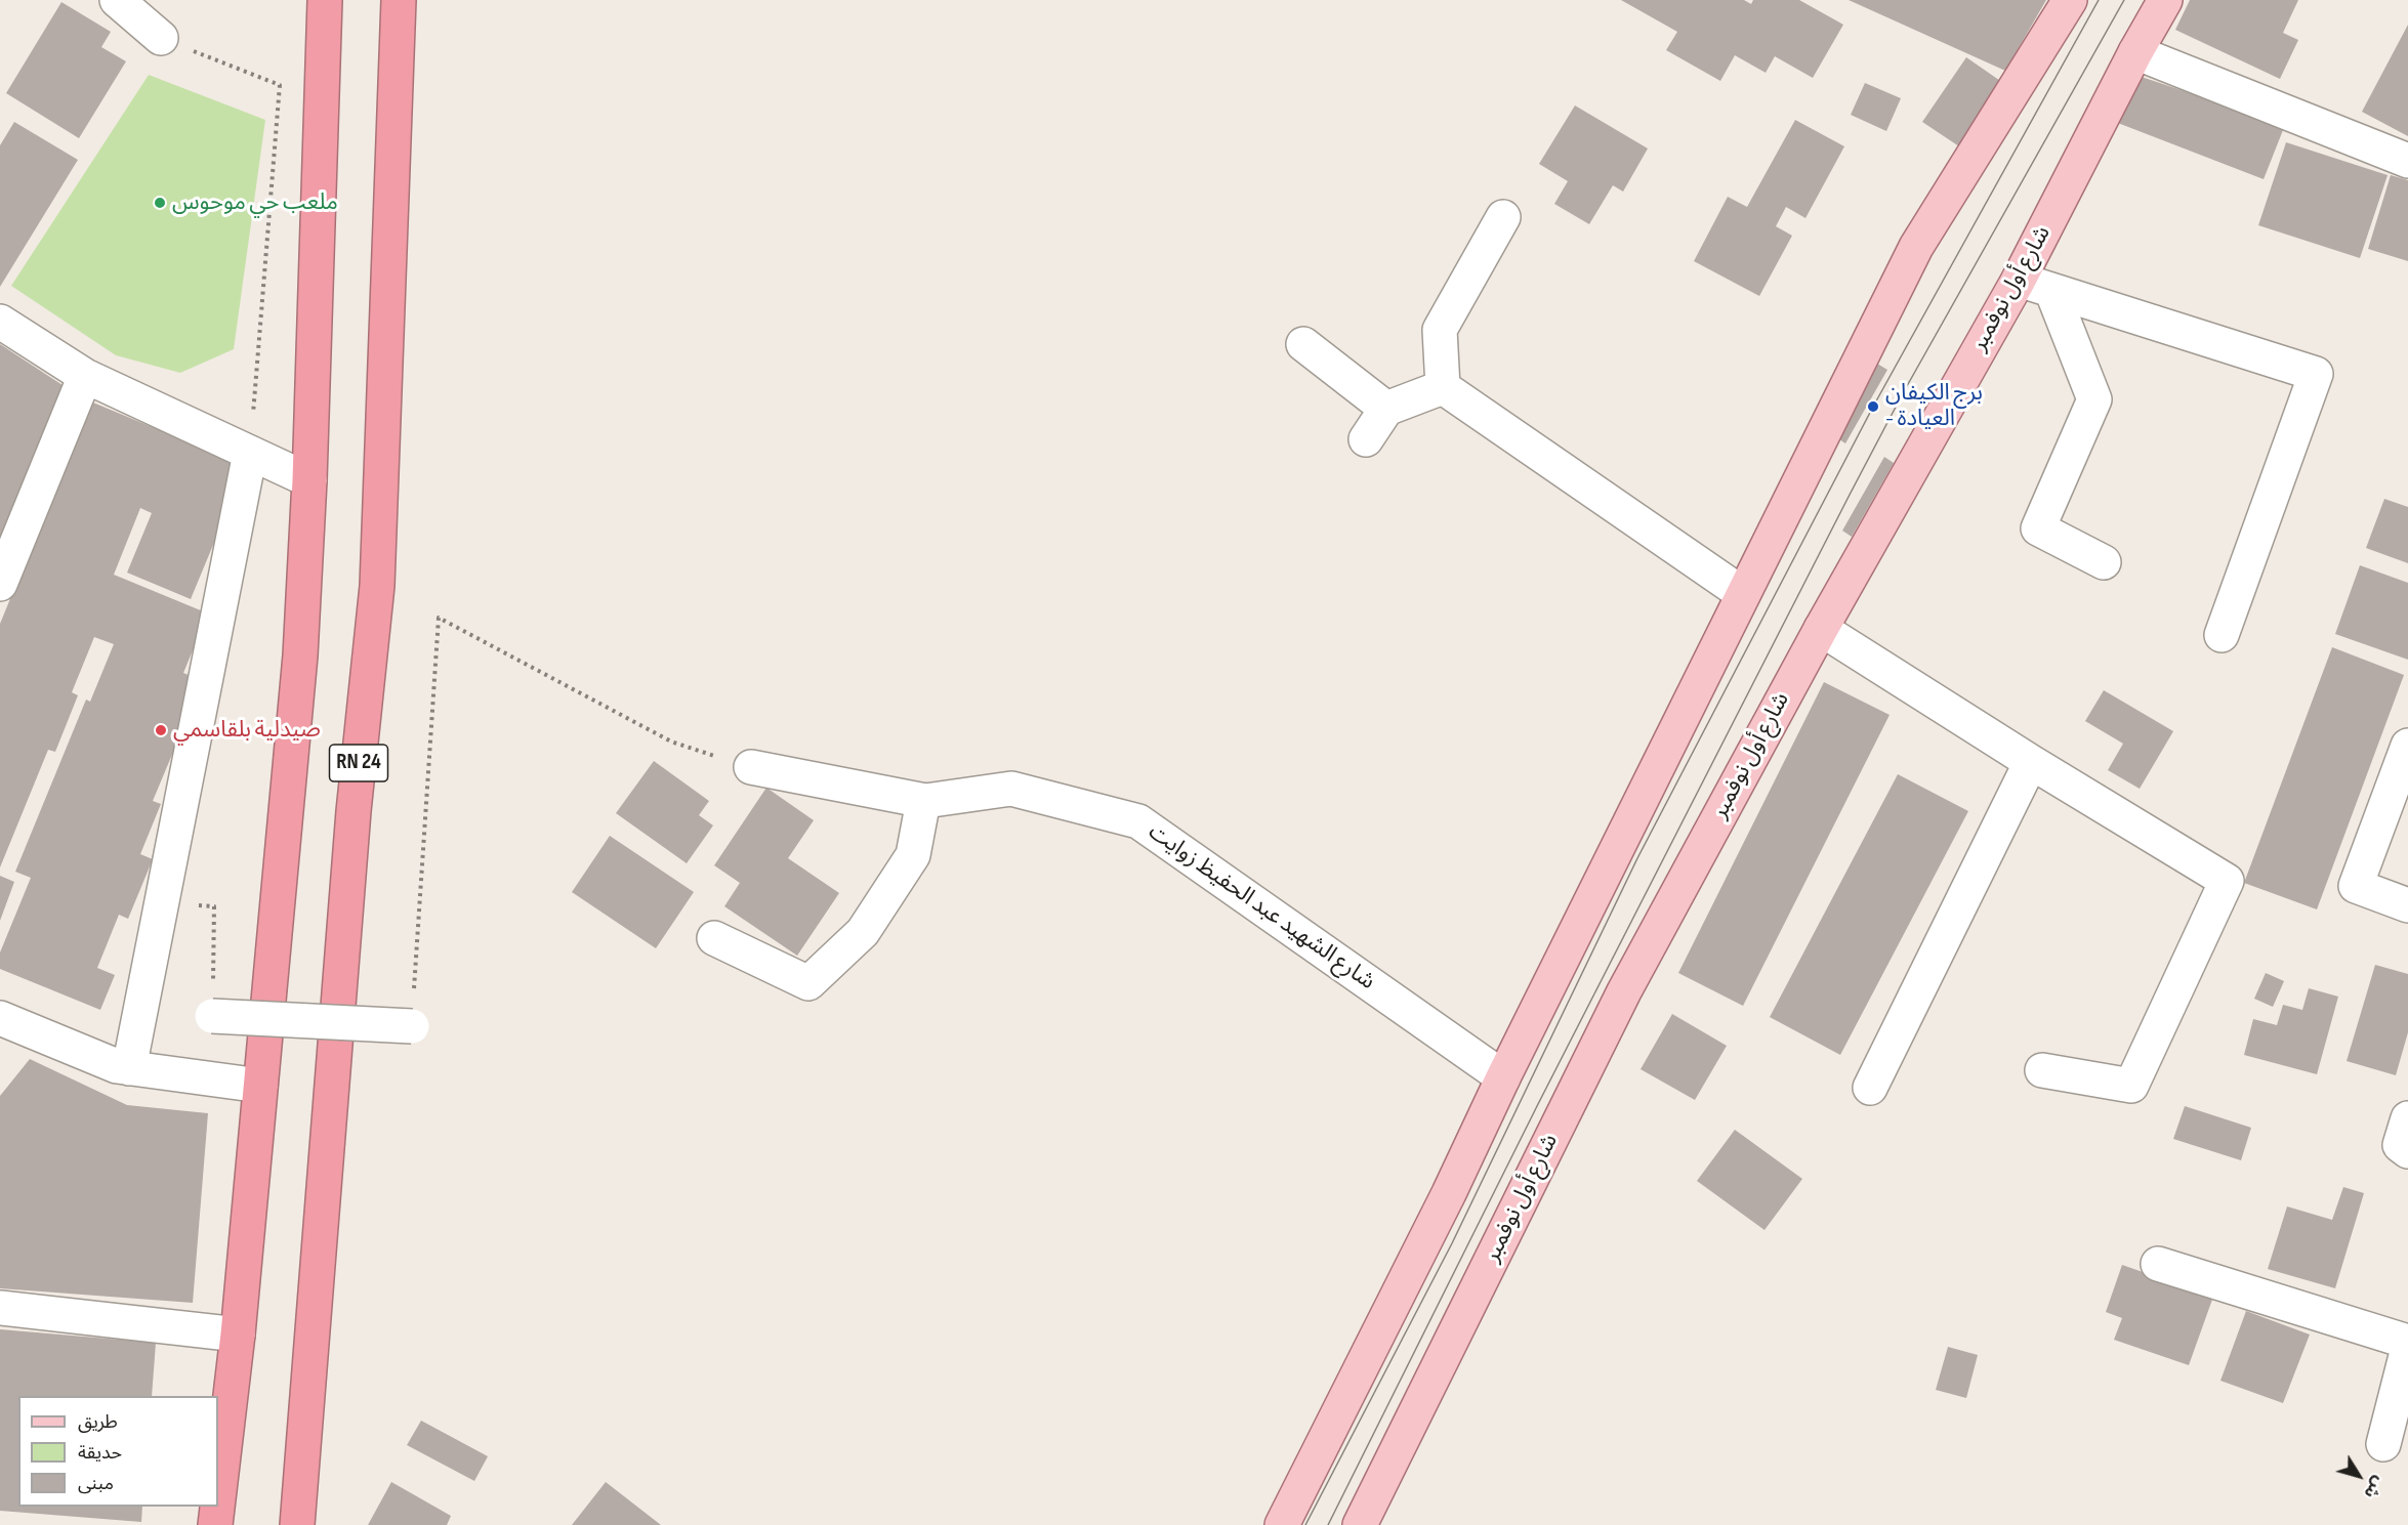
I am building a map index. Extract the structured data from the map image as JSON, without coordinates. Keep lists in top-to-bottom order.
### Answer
{
  "streets": {
    "highway": ["RN 24"],
    "main road": ["شارع أول نوفمبر"],
    "street": ["شارع الشهيد عبد الحفيظ زوايت"]
  },
  "places": ["ملعب حي موحوس", "برج الكيفان - العيادة", "صيدلية بلقاسمي"],
  "legend": ["طريق", "حديقة", "مبنى"],
  "north": "bottom right"
}
